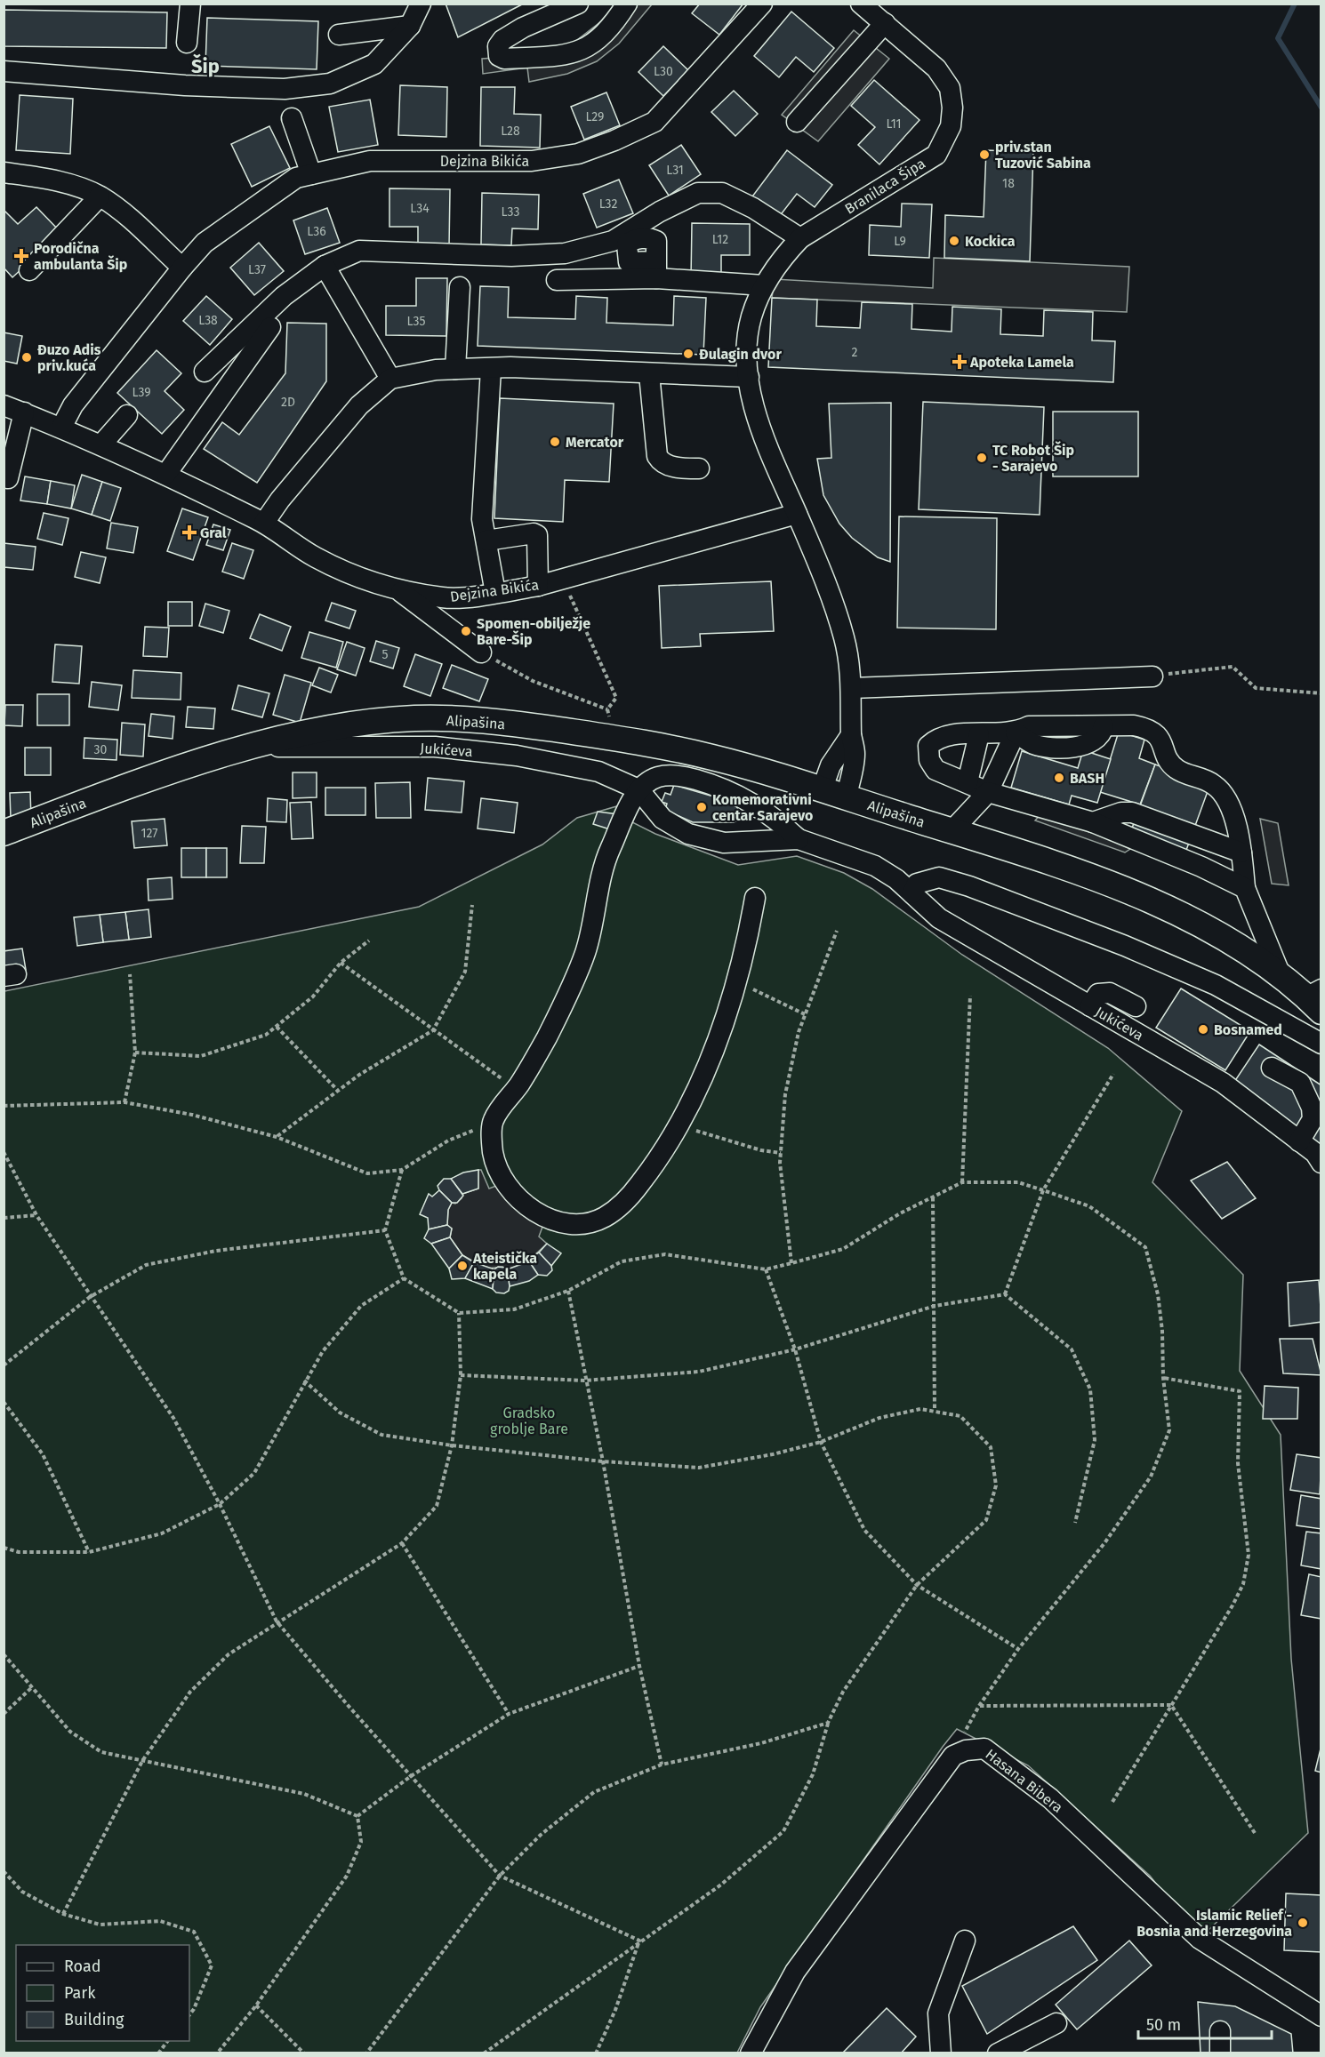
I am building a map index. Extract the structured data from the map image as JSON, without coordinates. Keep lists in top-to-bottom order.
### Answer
{
  "streets": {
    "main road": ["Alipašina"],
    "street": [
      "Dejzina Bikića",
      "Branilaca Šipa",
      "Jukićeva",
      "Hasana Bibera"
    ]
  },
  "crossings": [
    ["Alipašina", "Jukićeva"]
  ],
  "districts": ["Šip"],
  "parks": ["Gradsko groblje Bare"],
  "places": {
    "other": [
      "priv.stan Tuzović Sabina",
      "Kockica",
      "Đulagin dvor",
      "Đuzo Adis priv.kuća",
      "Mercator",
      "TC Robot Šip - Sarajevo",
      "Spomen-obilježje Bare-Šip",
      "BASH",
      "Komemorativni centar Sarajevo",
      "Bosnamed",
      "Ateistička kapela",
      "Islamic Relief - Bosnia and Herzegovina"
    ],
    "health": ["Porodična ambulanta Šip", "Apoteka Lamela", "Gral"]
  },
  "house_numbers": [
    "L30",
    "L29",
    "L11",
    "L28",
    "L31",
    "18",
    "L32",
    "L34",
    "L33",
    "L36",
    "L12",
    "L9",
    "L37",
    "L38",
    "L35",
    "2",
    "L39",
    "2D",
    "5",
    "30",
    "127"
  ],
  "legend": ["Road", "Park", "Building"],
  "scale_bar": "50 m"
}
